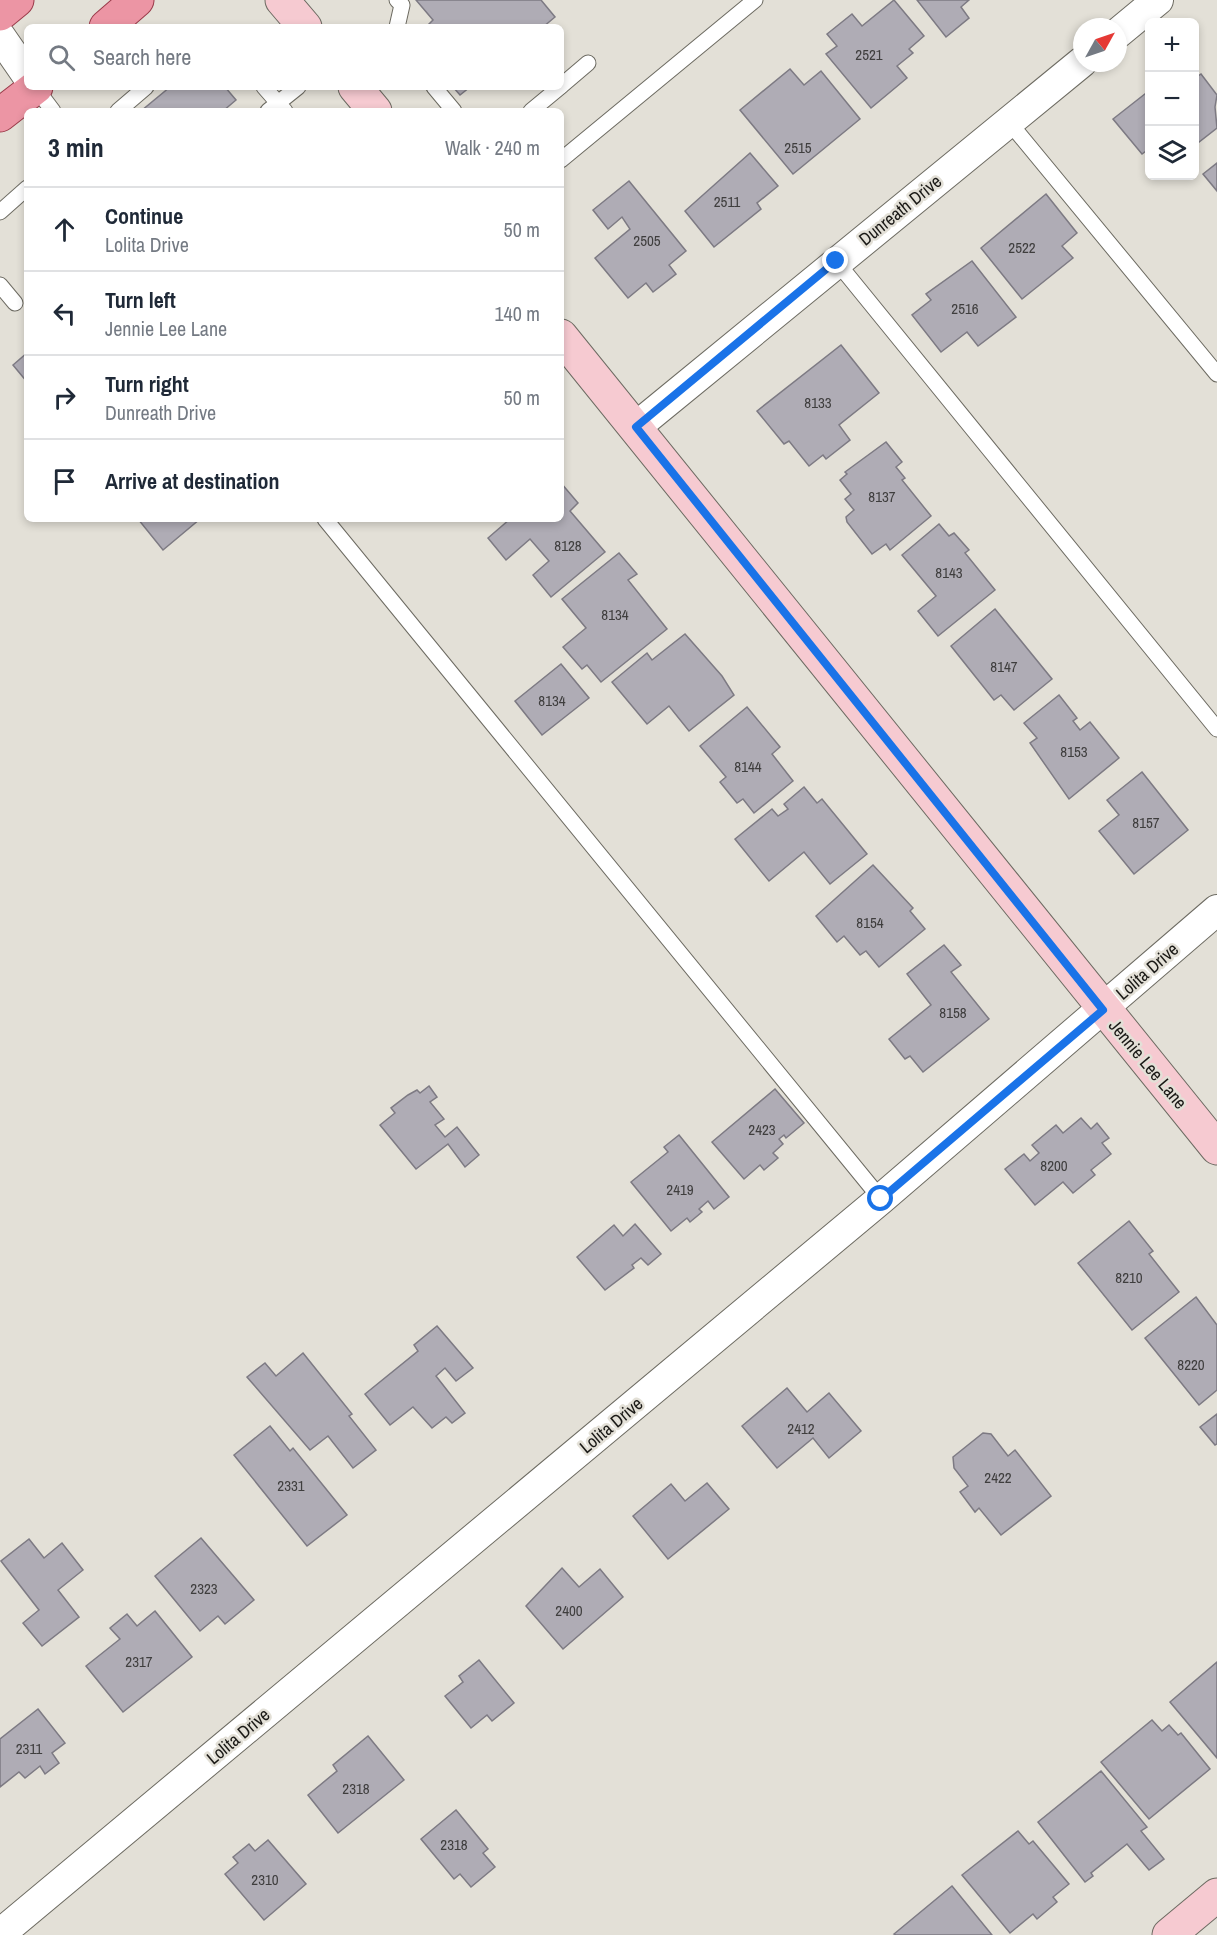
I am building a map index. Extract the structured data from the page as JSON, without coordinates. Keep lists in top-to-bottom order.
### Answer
{
  "streets": {
    "street": ["Dunreath Drive", "Lolita Drive", "Jennie Lee Lane"]
  },
  "crossings": [
    ["Dunreath Drive", "Jennie Lee Lane"],
    ["Lolita Drive", "Jennie Lee Lane"]
  ],
  "house_numbers": [
    "2521",
    "2515",
    "2511",
    "2505",
    "2522",
    "2516",
    "8133",
    "8137",
    "8128",
    "8143",
    "8134",
    "8147",
    "8134",
    "8153",
    "8144",
    "8157",
    "8154",
    "8158",
    "2423",
    "8200",
    "2419",
    "8210",
    "8220",
    "2412",
    "2422",
    "2331",
    "2323",
    "2400",
    "2317",
    "2311",
    "2318",
    "2318",
    "2310"
  ],
  "north": "top right",
  "page": {
    "map_buttons": ["+", "−"],
    "search": "Search here",
    "heading": ["3 min", "Walk · 240 m"],
    "list": [
      ["Continue", "Lolita Drive", "50 m"],
      ["Turn left", "Jennie Lee Lane", "140 m"],
      ["Turn right", "Dunreath Drive", "50 m"],
      "Arrive at destination"
    ]
  }
}
